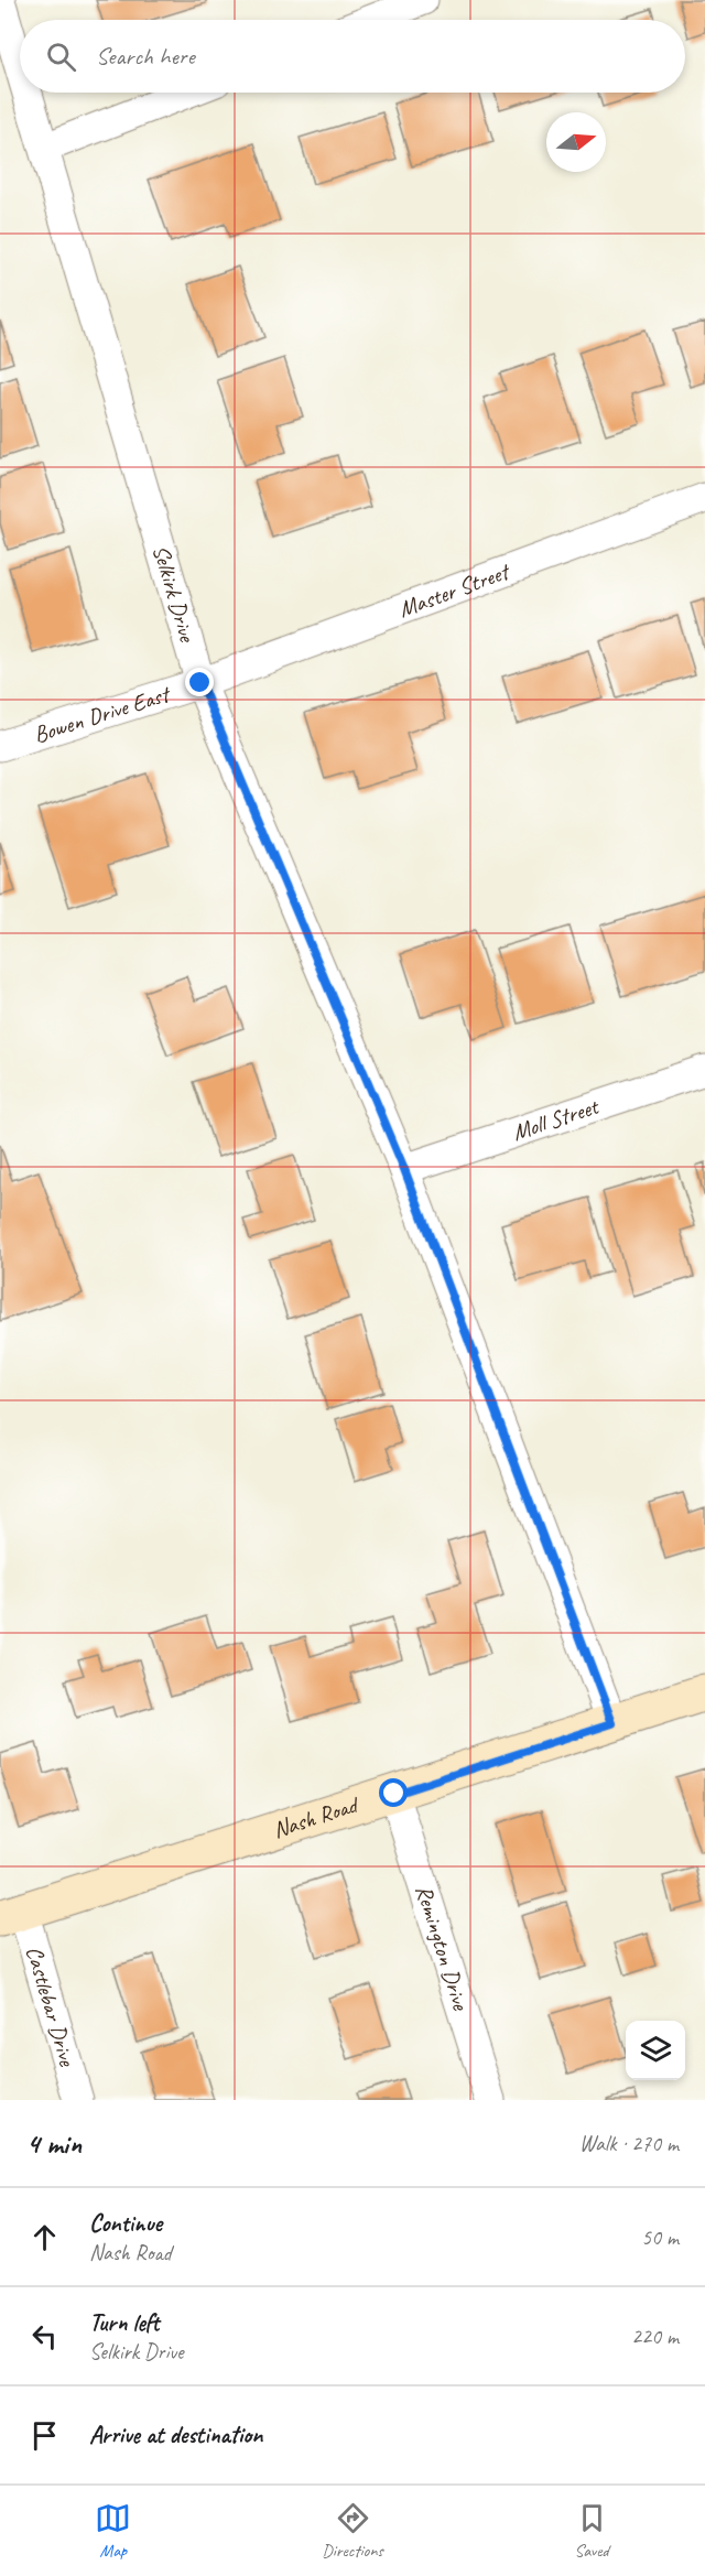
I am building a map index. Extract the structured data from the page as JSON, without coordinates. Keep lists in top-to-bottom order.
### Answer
{
  "streets": {
    "main road": ["Nash Road"],
    "street": [
      "Master Street",
      "Selkirk Drive",
      "Bowen Drive East",
      "Moll Street",
      "Remington Drive",
      "Castlebar Drive"
    ]
  },
  "crossings": [
    ["Master Street", "Selkirk Drive"],
    ["Master Street", "Bowen Drive East"],
    ["Selkirk Drive", "Bowen Drive East"],
    ["Selkirk Drive", "Moll Street"],
    ["Selkirk Drive", "Nash Road"],
    ["Nash Road", "Remington Drive"],
    ["Nash Road", "Castlebar Drive"]
  ],
  "north": "right",
  "page": {
    "search": "Search here",
    "heading": ["4 min", "Walk · 270 m"],
    "list": [
      ["Continue", "Nash Road", "50 m"],
      ["Turn left", "Selkirk Drive", "220 m"],
      "Arrive at destination"
    ],
    "nav": ["Map", "Directions", "Saved"]
  }
}
